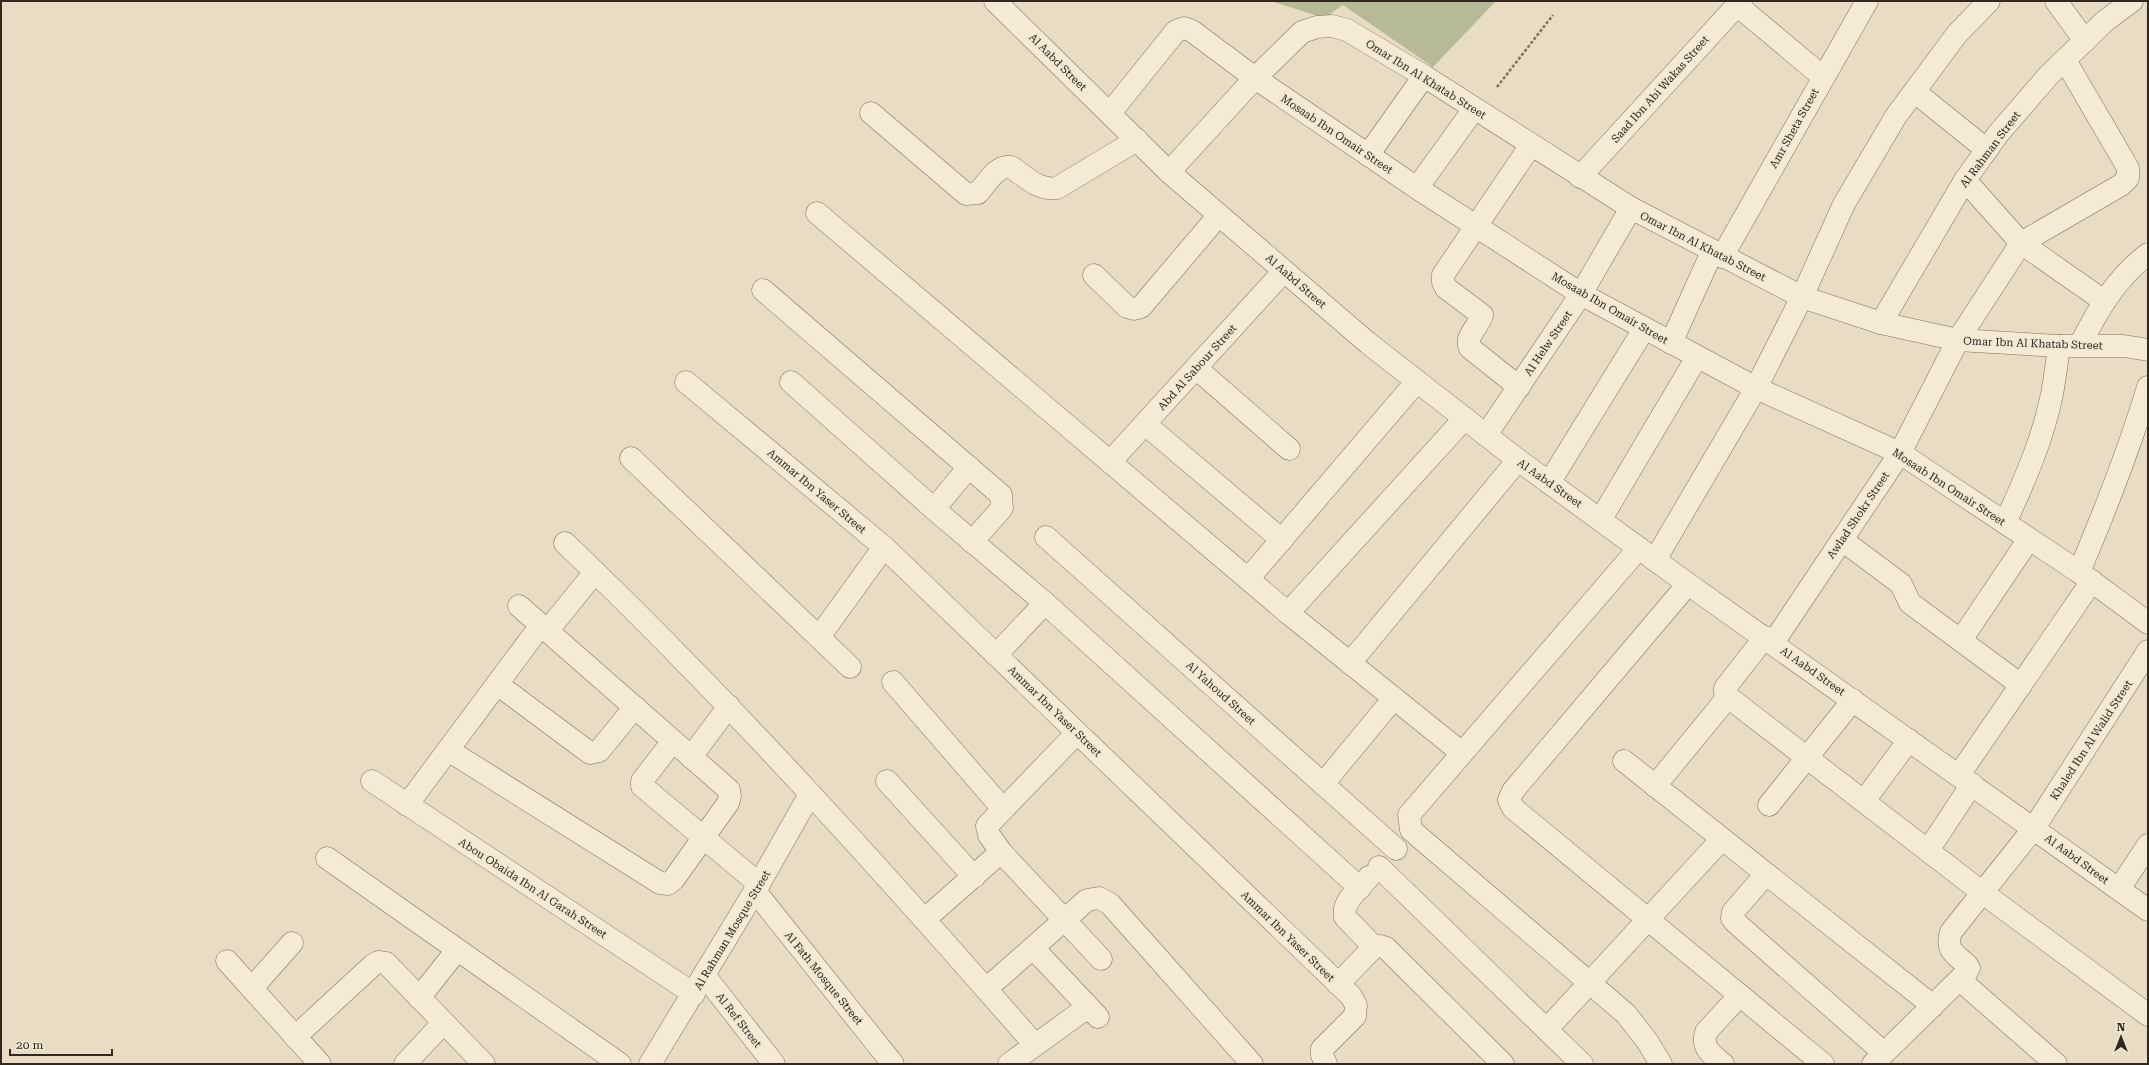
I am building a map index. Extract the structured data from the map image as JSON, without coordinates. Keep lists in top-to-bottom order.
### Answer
{
  "streets": {
    "street": [
      "Al Aabd Street",
      "Omar Ibn Al Khatab Street",
      "Saad Ibn Abi Wakas Street",
      "Amr Sheta Street",
      "Mosaab Ibn Omair Street",
      "Al Rahman Street",
      "Al Helw Street",
      "Abd Al Sabour Street",
      "Ammar Ibn Yaser Street",
      "Awlad Shokr Street",
      "Al Yahoud Street",
      "Khaled Ibn Al Walid Street",
      "Abou Obaida Ibn Al Garah Street",
      "Al Rahman Mosque Street",
      "Al Fath Mosque Street",
      "Al Ref Street"
    ]
  },
  "crossings": [
    ["Al Aabd Street", "Mosaab Ibn Omair Street"],
    ["Al Aabd Street", "Al Helw Street"],
    ["Al Aabd Street", "Abd Al Sabour Street"],
    ["Al Aabd Street", "Awlad Shokr Street"],
    ["Al Aabd Street", "Khaled Ibn Al Walid Street"],
    ["Omar Ibn Al Khatab Street", "Saad Ibn Abi Wakas Street"],
    ["Omar Ibn Al Khatab Street", "Amr Sheta Street"],
    ["Omar Ibn Al Khatab Street", "Mosaab Ibn Omair Street"],
    ["Omar Ibn Al Khatab Street", "Al Rahman Street"],
    ["Omar Ibn Al Khatab Street", "Al Helw Street"],
    ["Omar Ibn Al Khatab Street", "Awlad Shokr Street"],
    ["Amr Sheta Street", "Mosaab Ibn Omair Street"],
    ["Mosaab Ibn Omair Street", "Al Helw Street"],
    ["Mosaab Ibn Omair Street", "Awlad Shokr Street"],
    ["Abou Obaida Ibn Al Garah Street", "Al Rahman Mosque Street"],
    ["Abou Obaida Ibn Al Garah Street", "Al Ref Street"],
    ["Al Rahman Mosque Street", "Al Fath Mosque Street"],
    ["Al Rahman Mosque Street", "Al Ref Street"]
  ],
  "scale_bar": "20 m",
  "north": "top"
}
